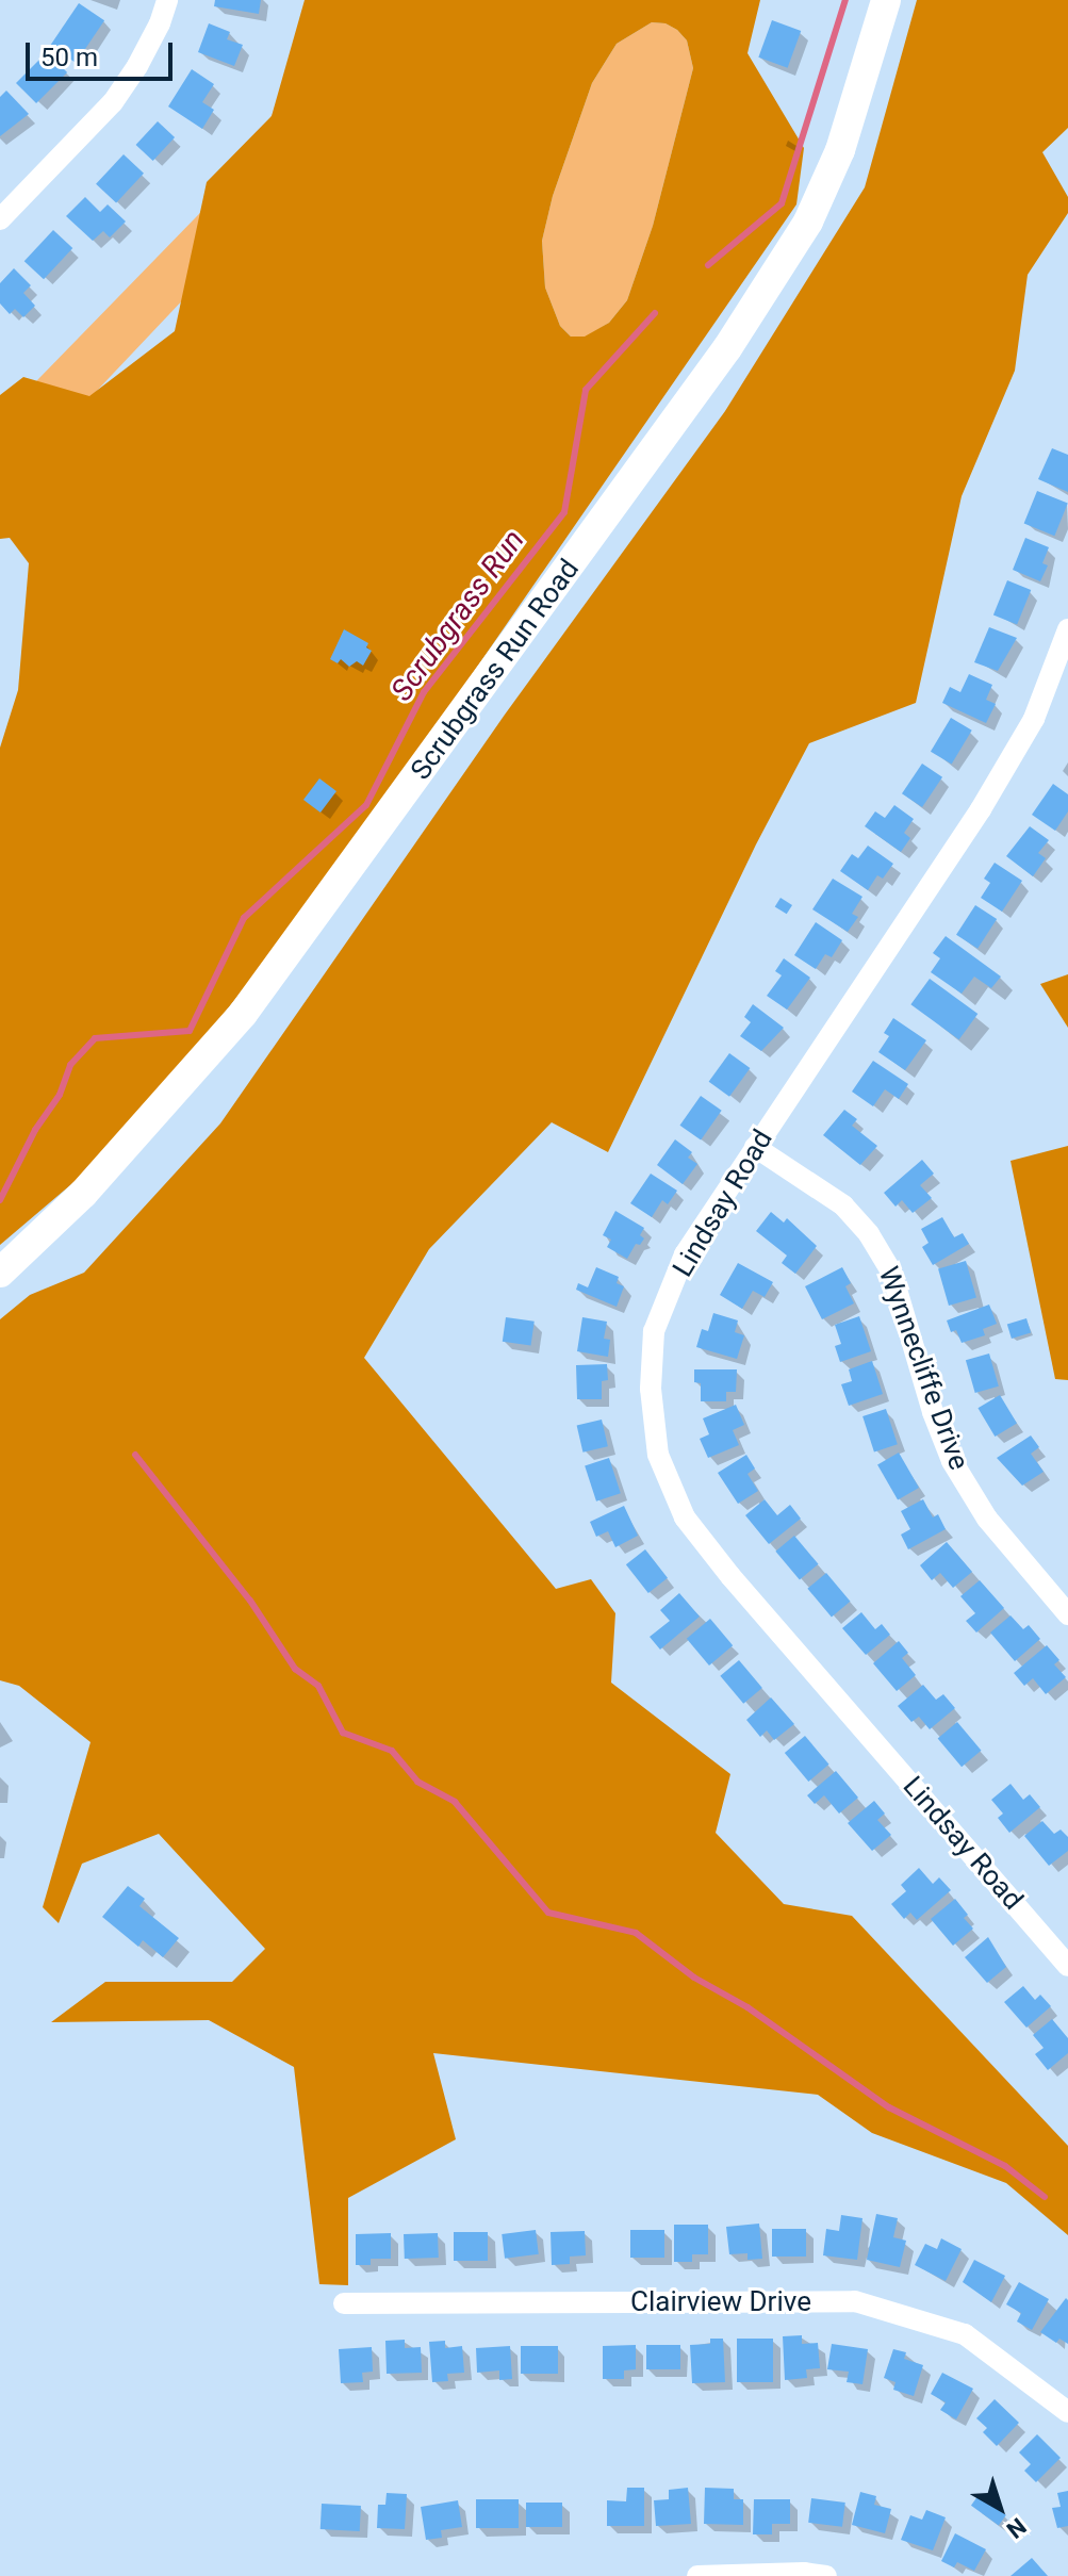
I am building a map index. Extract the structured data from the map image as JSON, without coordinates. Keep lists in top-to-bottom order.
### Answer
{
  "streets": {
    "street": [
      "Scrubgrass Run Road",
      "Lindsay Road",
      "Wynnecliffe Drive",
      "Clairview Drive"
    ]
  },
  "crossings": [
    ["Lindsay Road", "Wynnecliffe Drive"]
  ],
  "water": ["Scrubgrass Run"],
  "scale_bar": "50 m",
  "north": "bottom right"
}
